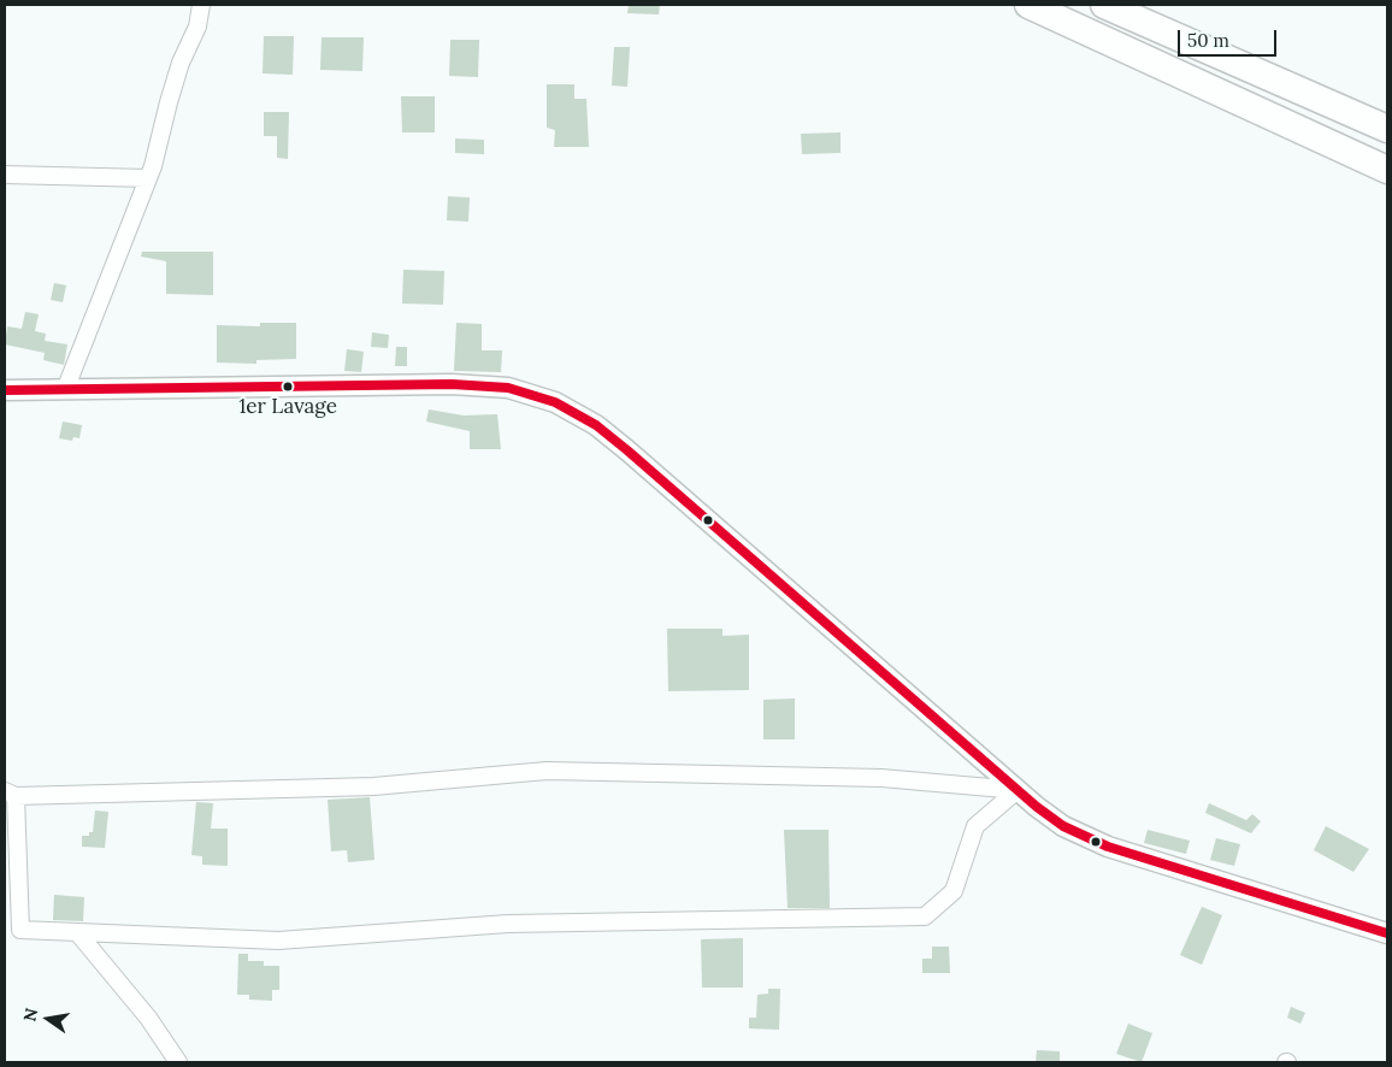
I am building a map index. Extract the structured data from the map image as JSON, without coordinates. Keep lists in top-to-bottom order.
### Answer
{
  "places": ["1er Lavage"],
  "scale_bar": "50 m",
  "north": "left"
}
